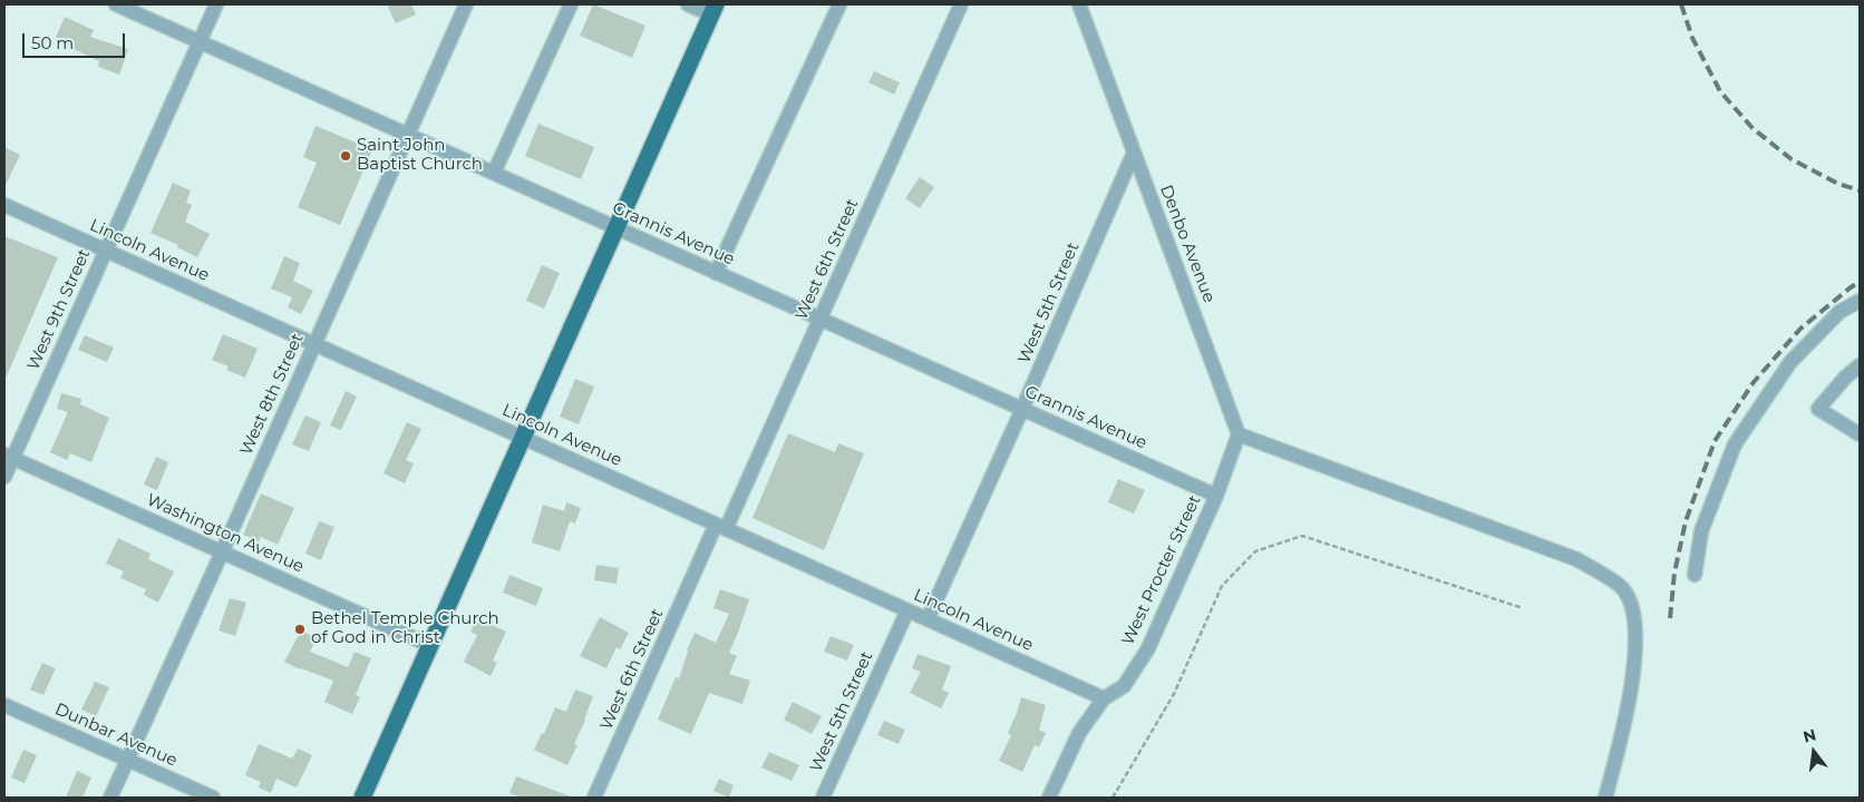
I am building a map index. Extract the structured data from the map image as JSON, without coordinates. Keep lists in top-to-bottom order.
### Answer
{
  "streets": {
    "street": [
      "Grannis Avenue",
      "Denbo Avenue",
      "Lincoln Avenue",
      "West 6th Street",
      "West 5th Street",
      "West 9th Street",
      "West 8th Street",
      "Washington Avenue",
      "West Procter Street",
      "Dunbar Avenue"
    ]
  },
  "crossings": [
    ["Grannis Avenue", "West 6th Street"],
    ["Grannis Avenue", "West 5th Street"],
    ["Grannis Avenue", "West 9th Street"],
    ["Grannis Avenue", "West 8th Street"],
    ["Grannis Avenue", "West Procter Street"],
    ["Denbo Avenue", "West 5th Street"],
    ["Lincoln Avenue", "West 6th Street"],
    ["Lincoln Avenue", "West 5th Street"],
    ["Lincoln Avenue", "West 9th Street"],
    ["Lincoln Avenue", "West 8th Street"],
    ["Lincoln Avenue", "West Procter Street"],
    ["West 9th Street", "Washington Avenue"],
    ["West 8th Street", "Washington Avenue"],
    ["West 8th Street", "Dunbar Avenue"]
  ],
  "places": ["Saint John Baptist Church", "Bethel Temple Church of God in Christ"],
  "scale_bar": "50 m",
  "north": "top"
}
